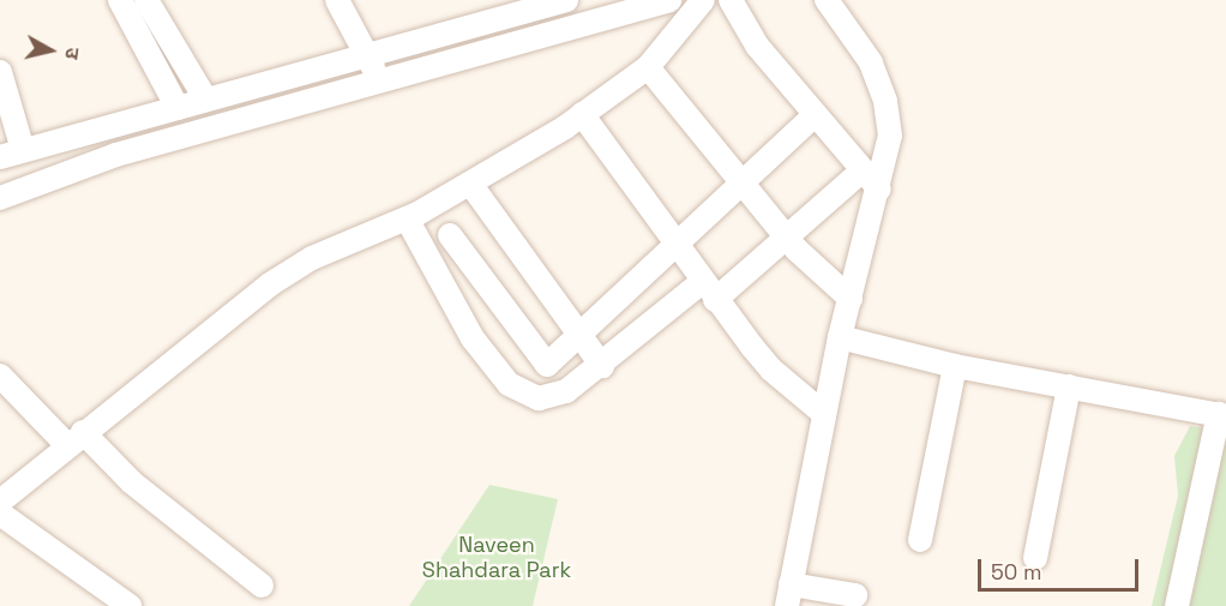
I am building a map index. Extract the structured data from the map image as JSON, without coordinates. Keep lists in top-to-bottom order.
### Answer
{
  "parks": ["Naveen Shahdara Park"],
  "scale_bar": "50 m",
  "north": "right"
}
